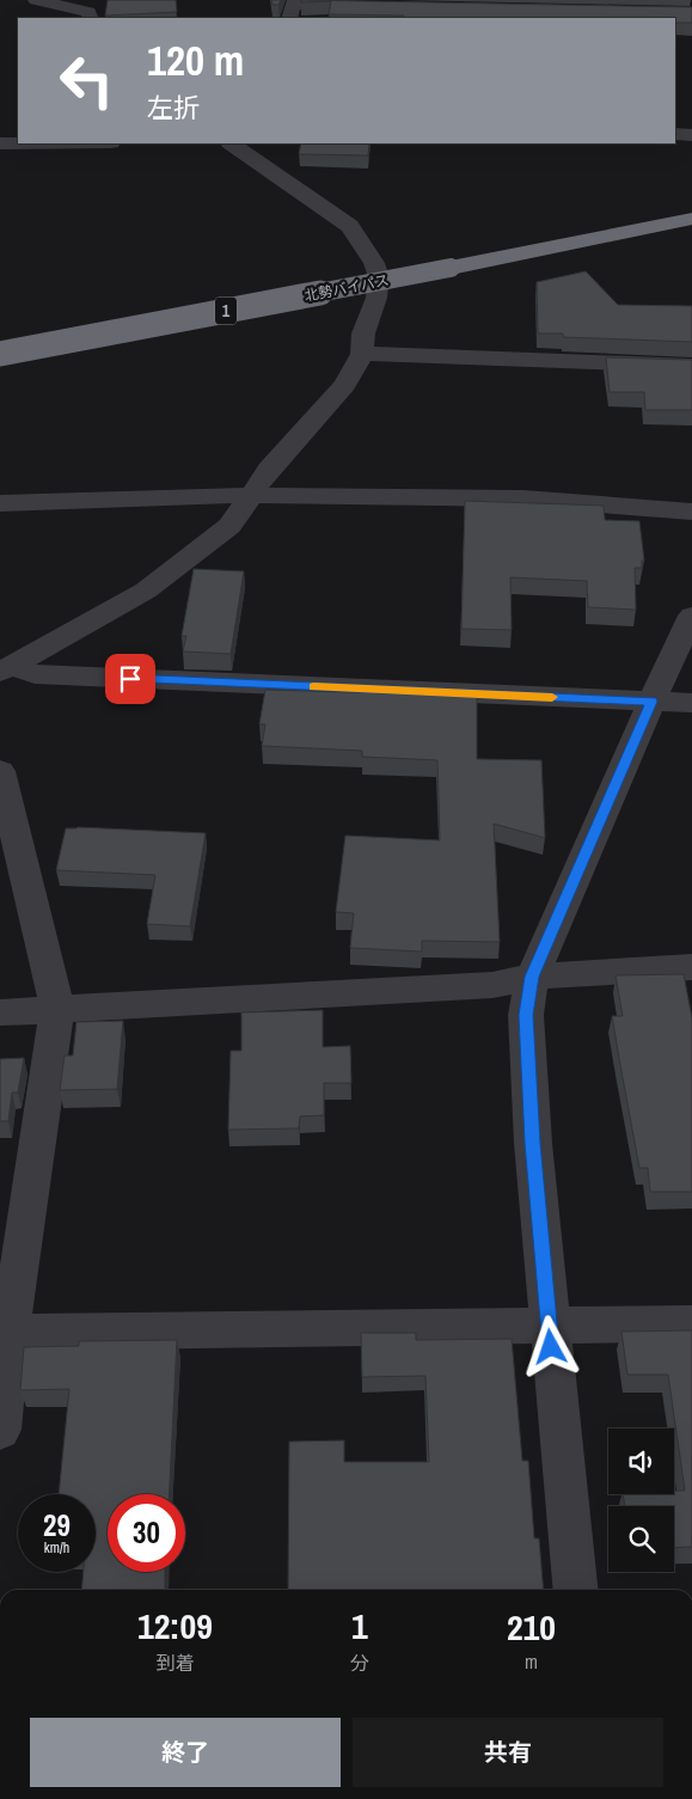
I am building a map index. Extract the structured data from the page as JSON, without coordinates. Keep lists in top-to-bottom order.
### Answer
{
  "streets": {
    "highway": ["北勢バイパス", "1"]
  },
  "page": {
    "turn": ["120 m", "左折"],
    "speed": "29 km/h",
    "limit": "30",
    "eta": [
      "12:09",
      "到着",
      "1",
      "分",
      "210",
      "m"
    ],
    "buttons": ["終了", "共有"]
  }
}
